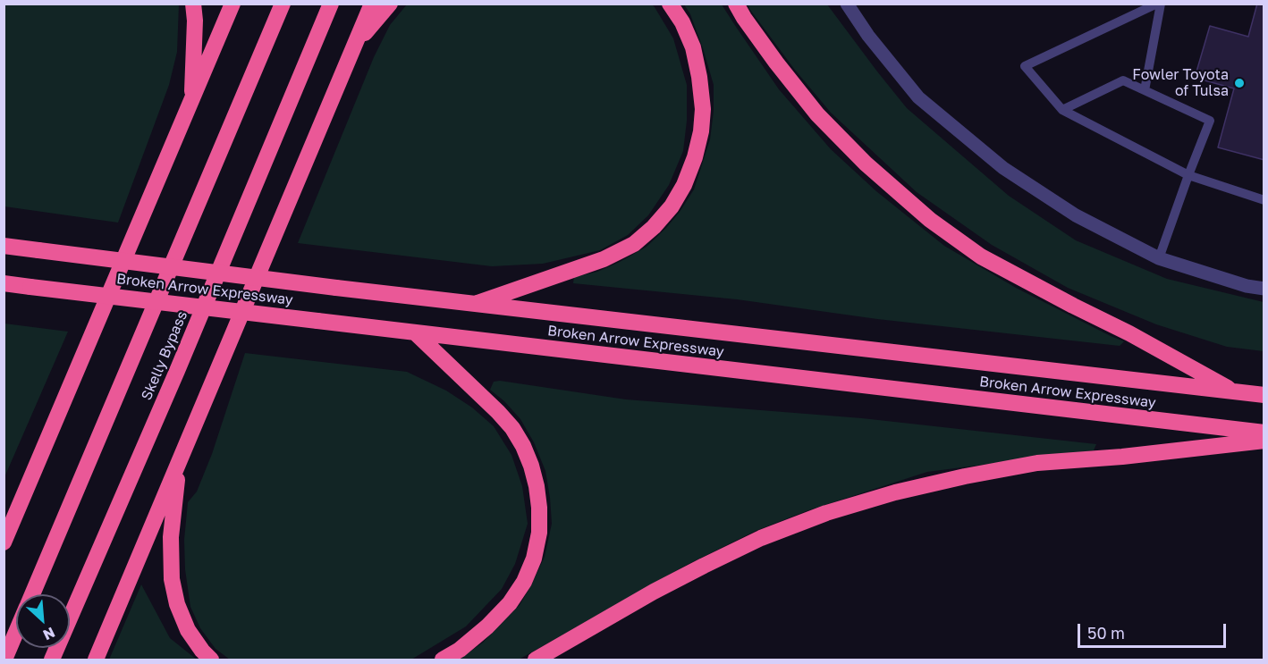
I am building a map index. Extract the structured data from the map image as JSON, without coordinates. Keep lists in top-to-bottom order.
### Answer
{
  "streets": {
    "highway": ["Broken Arrow Expressway", "Skelly Bypass"]
  },
  "places": ["Fowler Toyota of Tulsa"],
  "scale_bar": "50 m",
  "north": "bottom right"
}
